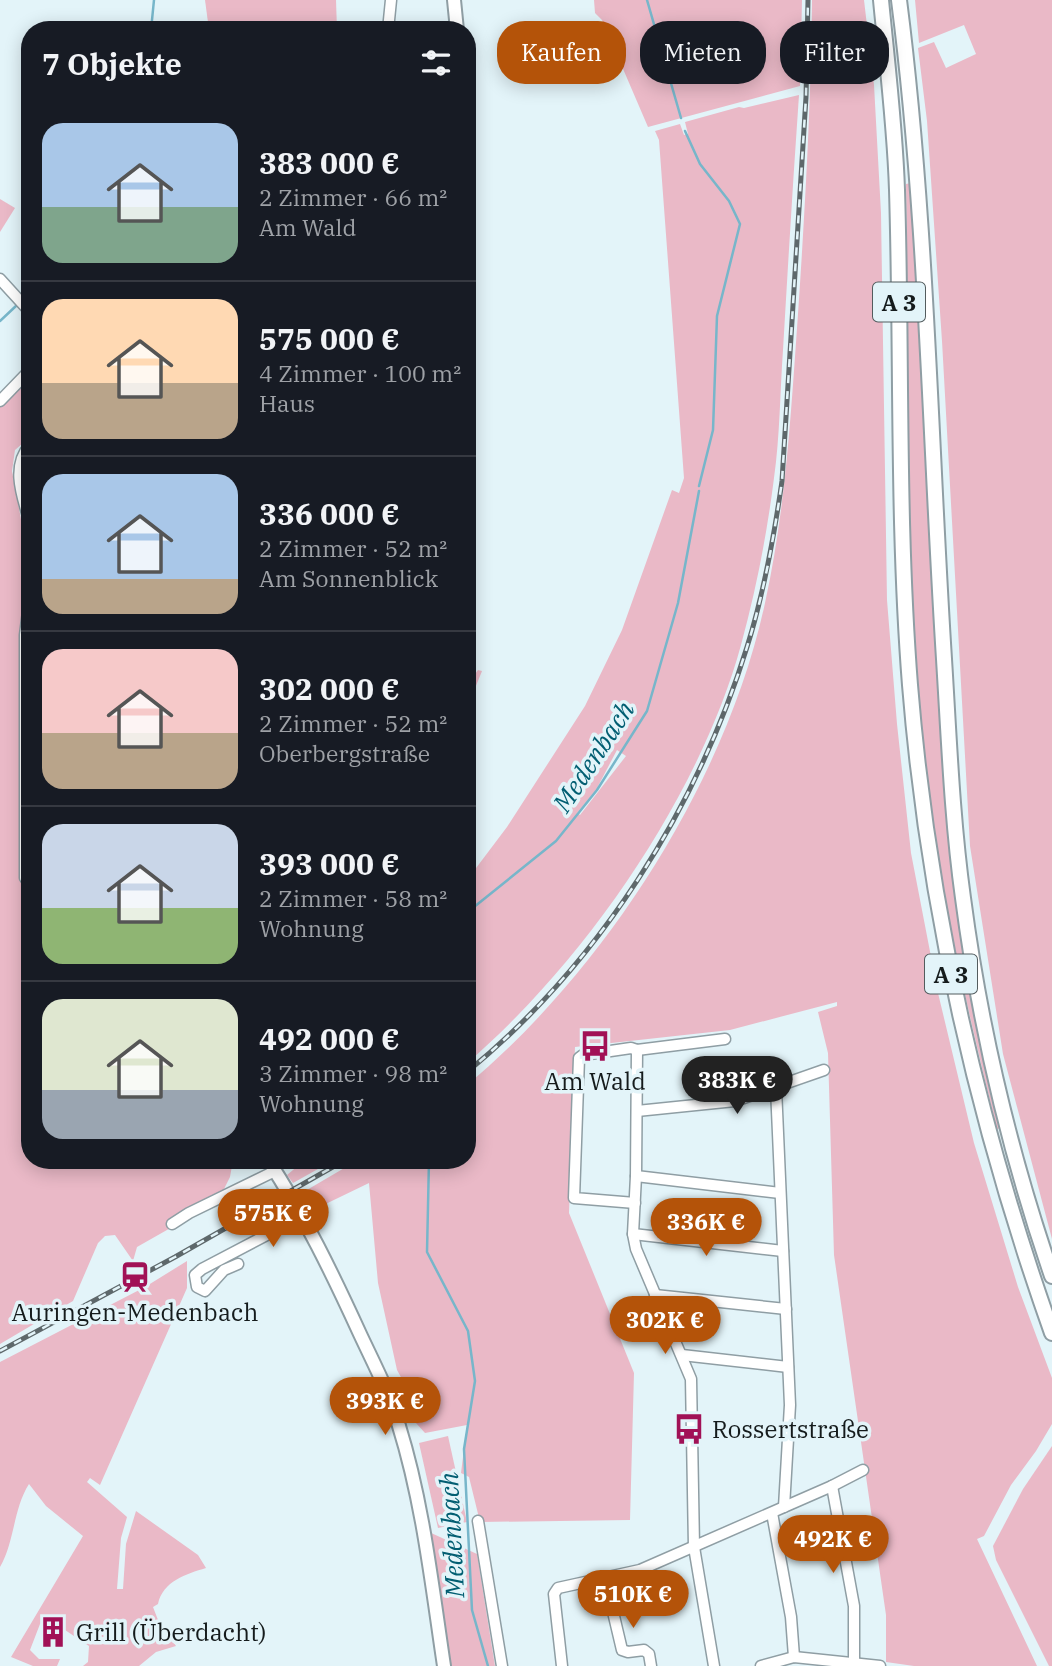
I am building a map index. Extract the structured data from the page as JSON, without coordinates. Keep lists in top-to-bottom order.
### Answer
{
  "streets": {
    "highway": ["A 3"]
  },
  "water": ["Medenbach"],
  "places": {
    "bus stop": ["Am Wald", "Rossertstraße"],
    "station": ["Auringen-Medenbach"],
    "building": ["Grill (Überdacht)"]
  },
  "page": {
    "chip": ["Kaufen", "Mieten", "Filter"],
    "heading": "7 Objekte",
    "list": [
      {
        "name": "383 000 €",
        "note": "2 Zimmer · 66 m² · Am Wald"
      },
      {
        "name": "575 000 €",
        "note": "4 Zimmer · 100 m² · Haus"
      },
      {
        "name": "336 000 €",
        "note": "2 Zimmer · 52 m² · Am Sonnenblick"
      },
      {
        "name": "302 000 €",
        "note": "2 Zimmer · 52 m² · Oberbergstraße"
      },
      {
        "name": "393 000 €",
        "note": "2 Zimmer · 58 m² · Wohnung"
      },
      {
        "name": "492 000 €",
        "note": "3 Zimmer · 98 m² · Wohnung"
      }
    ],
    "price": [
      "383K €",
      "575K €",
      "336K €",
      "302K €",
      "393K €",
      "492K €",
      "510K €"
    ]
  }
}
